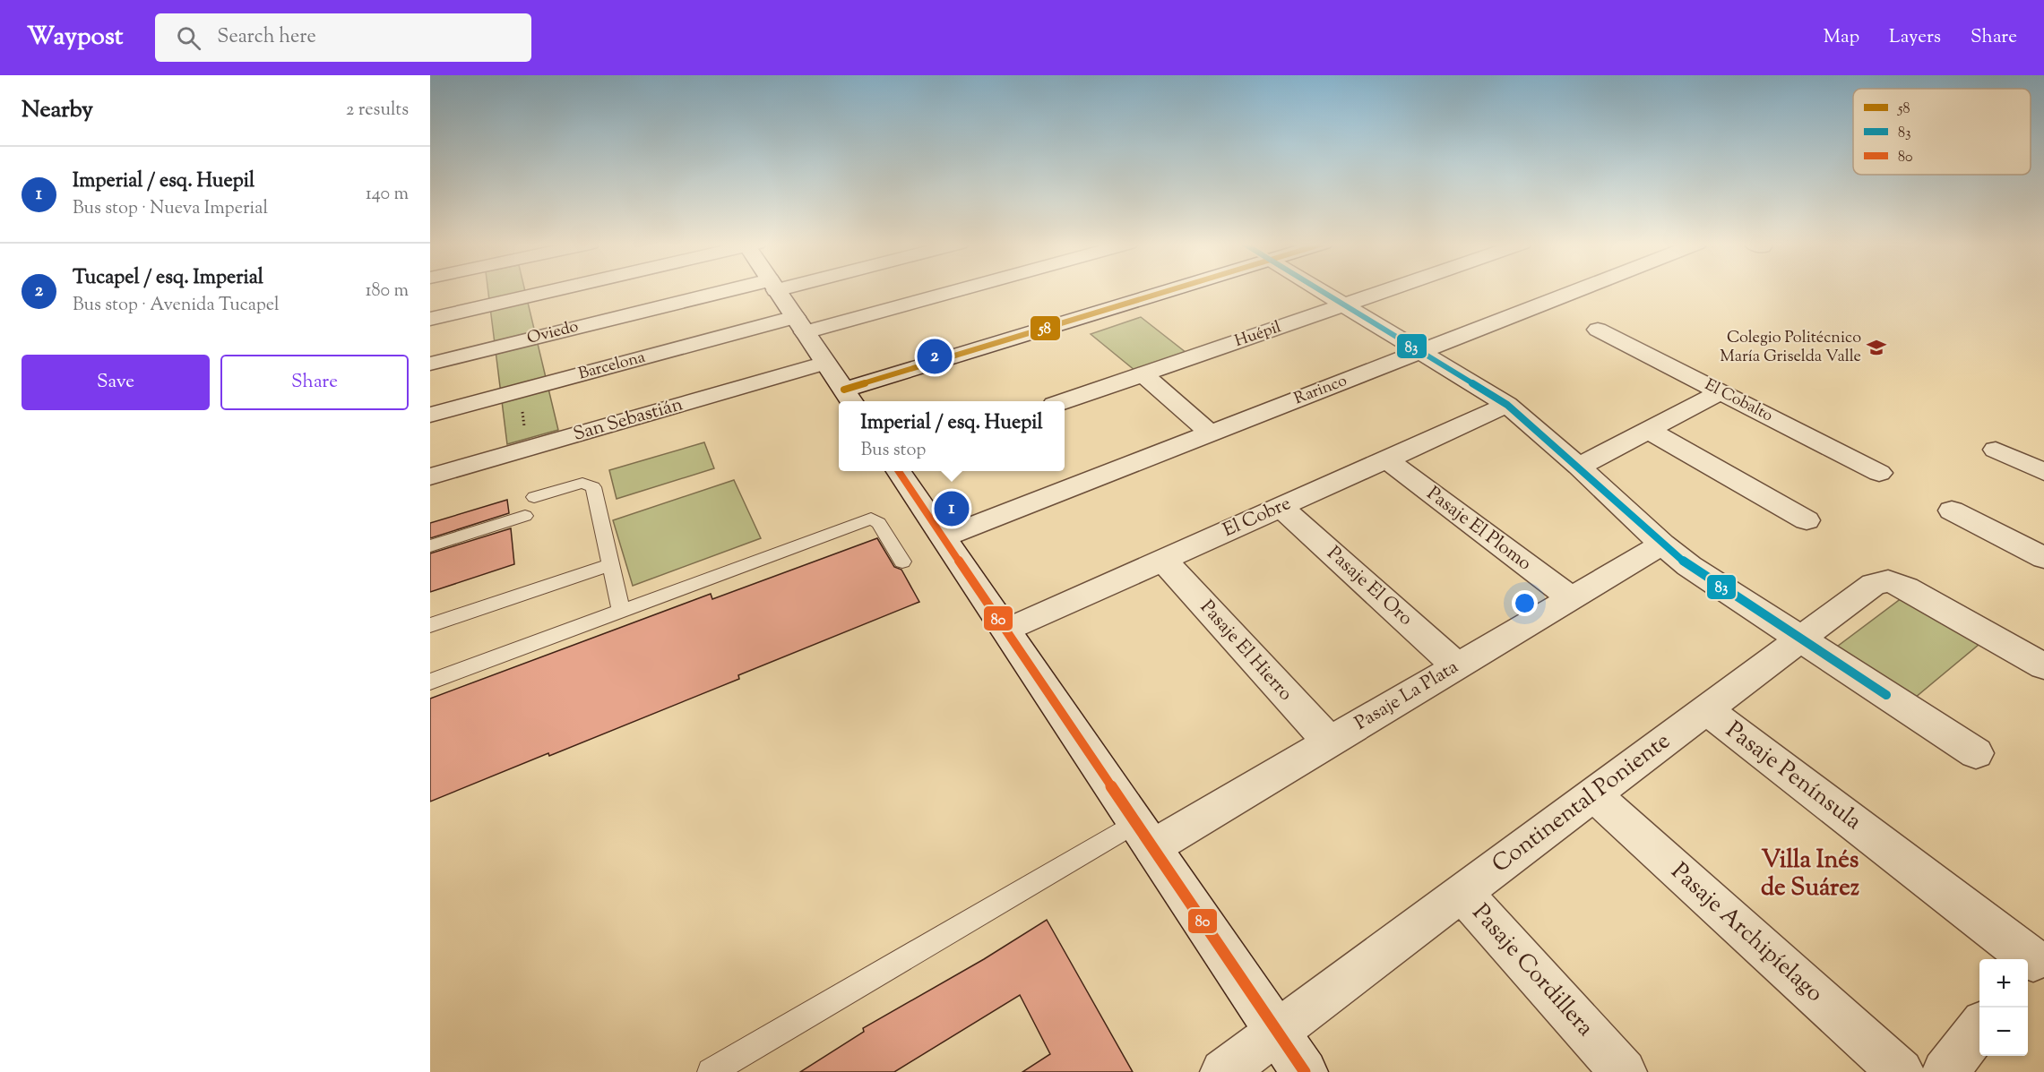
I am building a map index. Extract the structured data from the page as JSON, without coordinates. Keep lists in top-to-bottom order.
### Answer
{
  "streets": {
    "street": [
      "Oviedo",
      "Huépil",
      "Barcelona",
      "Rarinco",
      "El Cobalto",
      "San Sebastián",
      "El Cobre",
      "Pasaje El Plomo",
      "Pasaje El Oro",
      "Pasaje El Hierro",
      "Pasaje La Plata",
      "Pasaje Península",
      "Continental Poniente",
      "Pasaje Archipíelago",
      "Pasaje Cordillera"
    ]
  },
  "crossings": [
    ["El Cobre", "Pasaje El Plomo"],
    ["El Cobre", "Pasaje El Oro"],
    ["El Cobre", "Pasaje El Hierro"],
    ["Pasaje El Plomo", "Pasaje La Plata"],
    ["Pasaje El Oro", "Pasaje La Plata"],
    ["Pasaje El Hierro", "Pasaje La Plata"],
    ["Pasaje Península", "Continental Poniente"],
    ["Continental Poniente", "Pasaje Archipíelago"],
    ["Continental Poniente", "Pasaje Cordillera"]
  ],
  "districts": ["Villa Inés de Suárez"],
  "places": {
    "school or university": ["Colegio Politécnico María Griselda Valle"]
  },
  "lines": ["transit line 58", "transit line 83", "transit line 80"],
  "legend": ["58", "83", "80"],
  "page": {
    "header": "Waypost",
    "search": "Search here",
    "nav": ["Map", "Layers", "Share"],
    "heading": ["Nearby", "2 results"],
    "list": [
      {
        "mark": "1",
        "name": "Imperial / esq. Huepil",
        "note": "Bus stop · Nueva Imperial",
        "value": "140 m"
      },
      {
        "mark": "2",
        "name": "Tucapel / esq. Imperial",
        "note": "Bus stop · Avenida Tucapel",
        "value": "180 m"
      }
    ],
    "pins": ["2", "1"],
    "buttons": ["Save", "Share"],
    "popup": ["Imperial / esq. Huepil", "Bus stop"],
    "map_buttons": ["+", "−"]
  }
}
